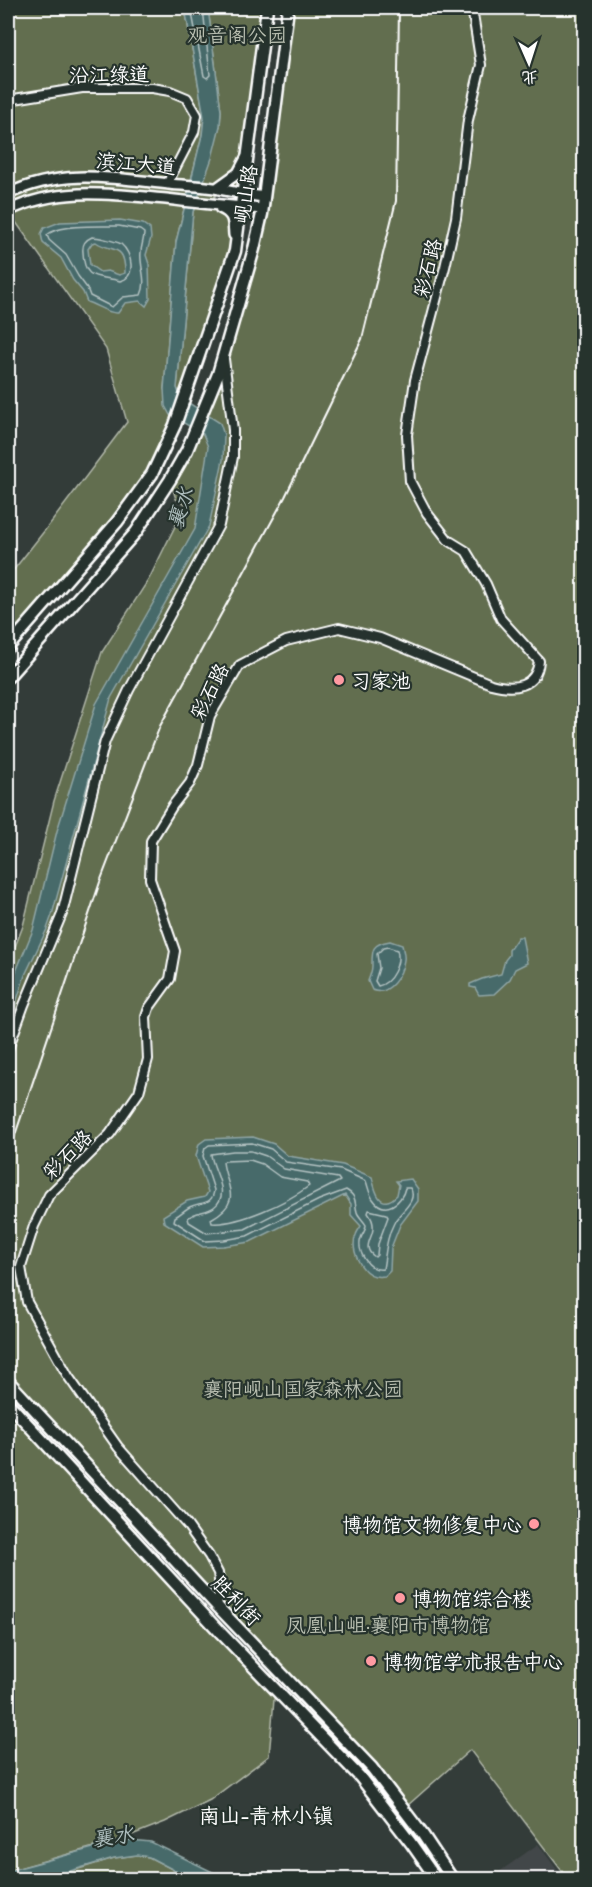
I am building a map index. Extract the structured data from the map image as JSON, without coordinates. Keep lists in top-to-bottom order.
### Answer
{
  "streets": {
    "highway": ["岘山路", "胜利街"],
    "main road": ["滨江大道"],
    "street": ["沿江绿道", "彩石路"]
  },
  "crossings": [
    ["沿江绿道", "滨江大道"],
    ["滨江大道", "岘山路"],
    ["彩石路", "胜利街"]
  ],
  "districts": ["南山-青林小镇"],
  "water": ["襄水"],
  "parks": ["观音阁公园", "襄阳岘山国家森林公园", "凤凰山岨·襄阳市博物馆"],
  "places": [
    "习家池",
    "博物馆文物修复中心",
    "博物馆综合楼",
    "博物馆学术报告中心"
  ],
  "north": "bottom"
}
